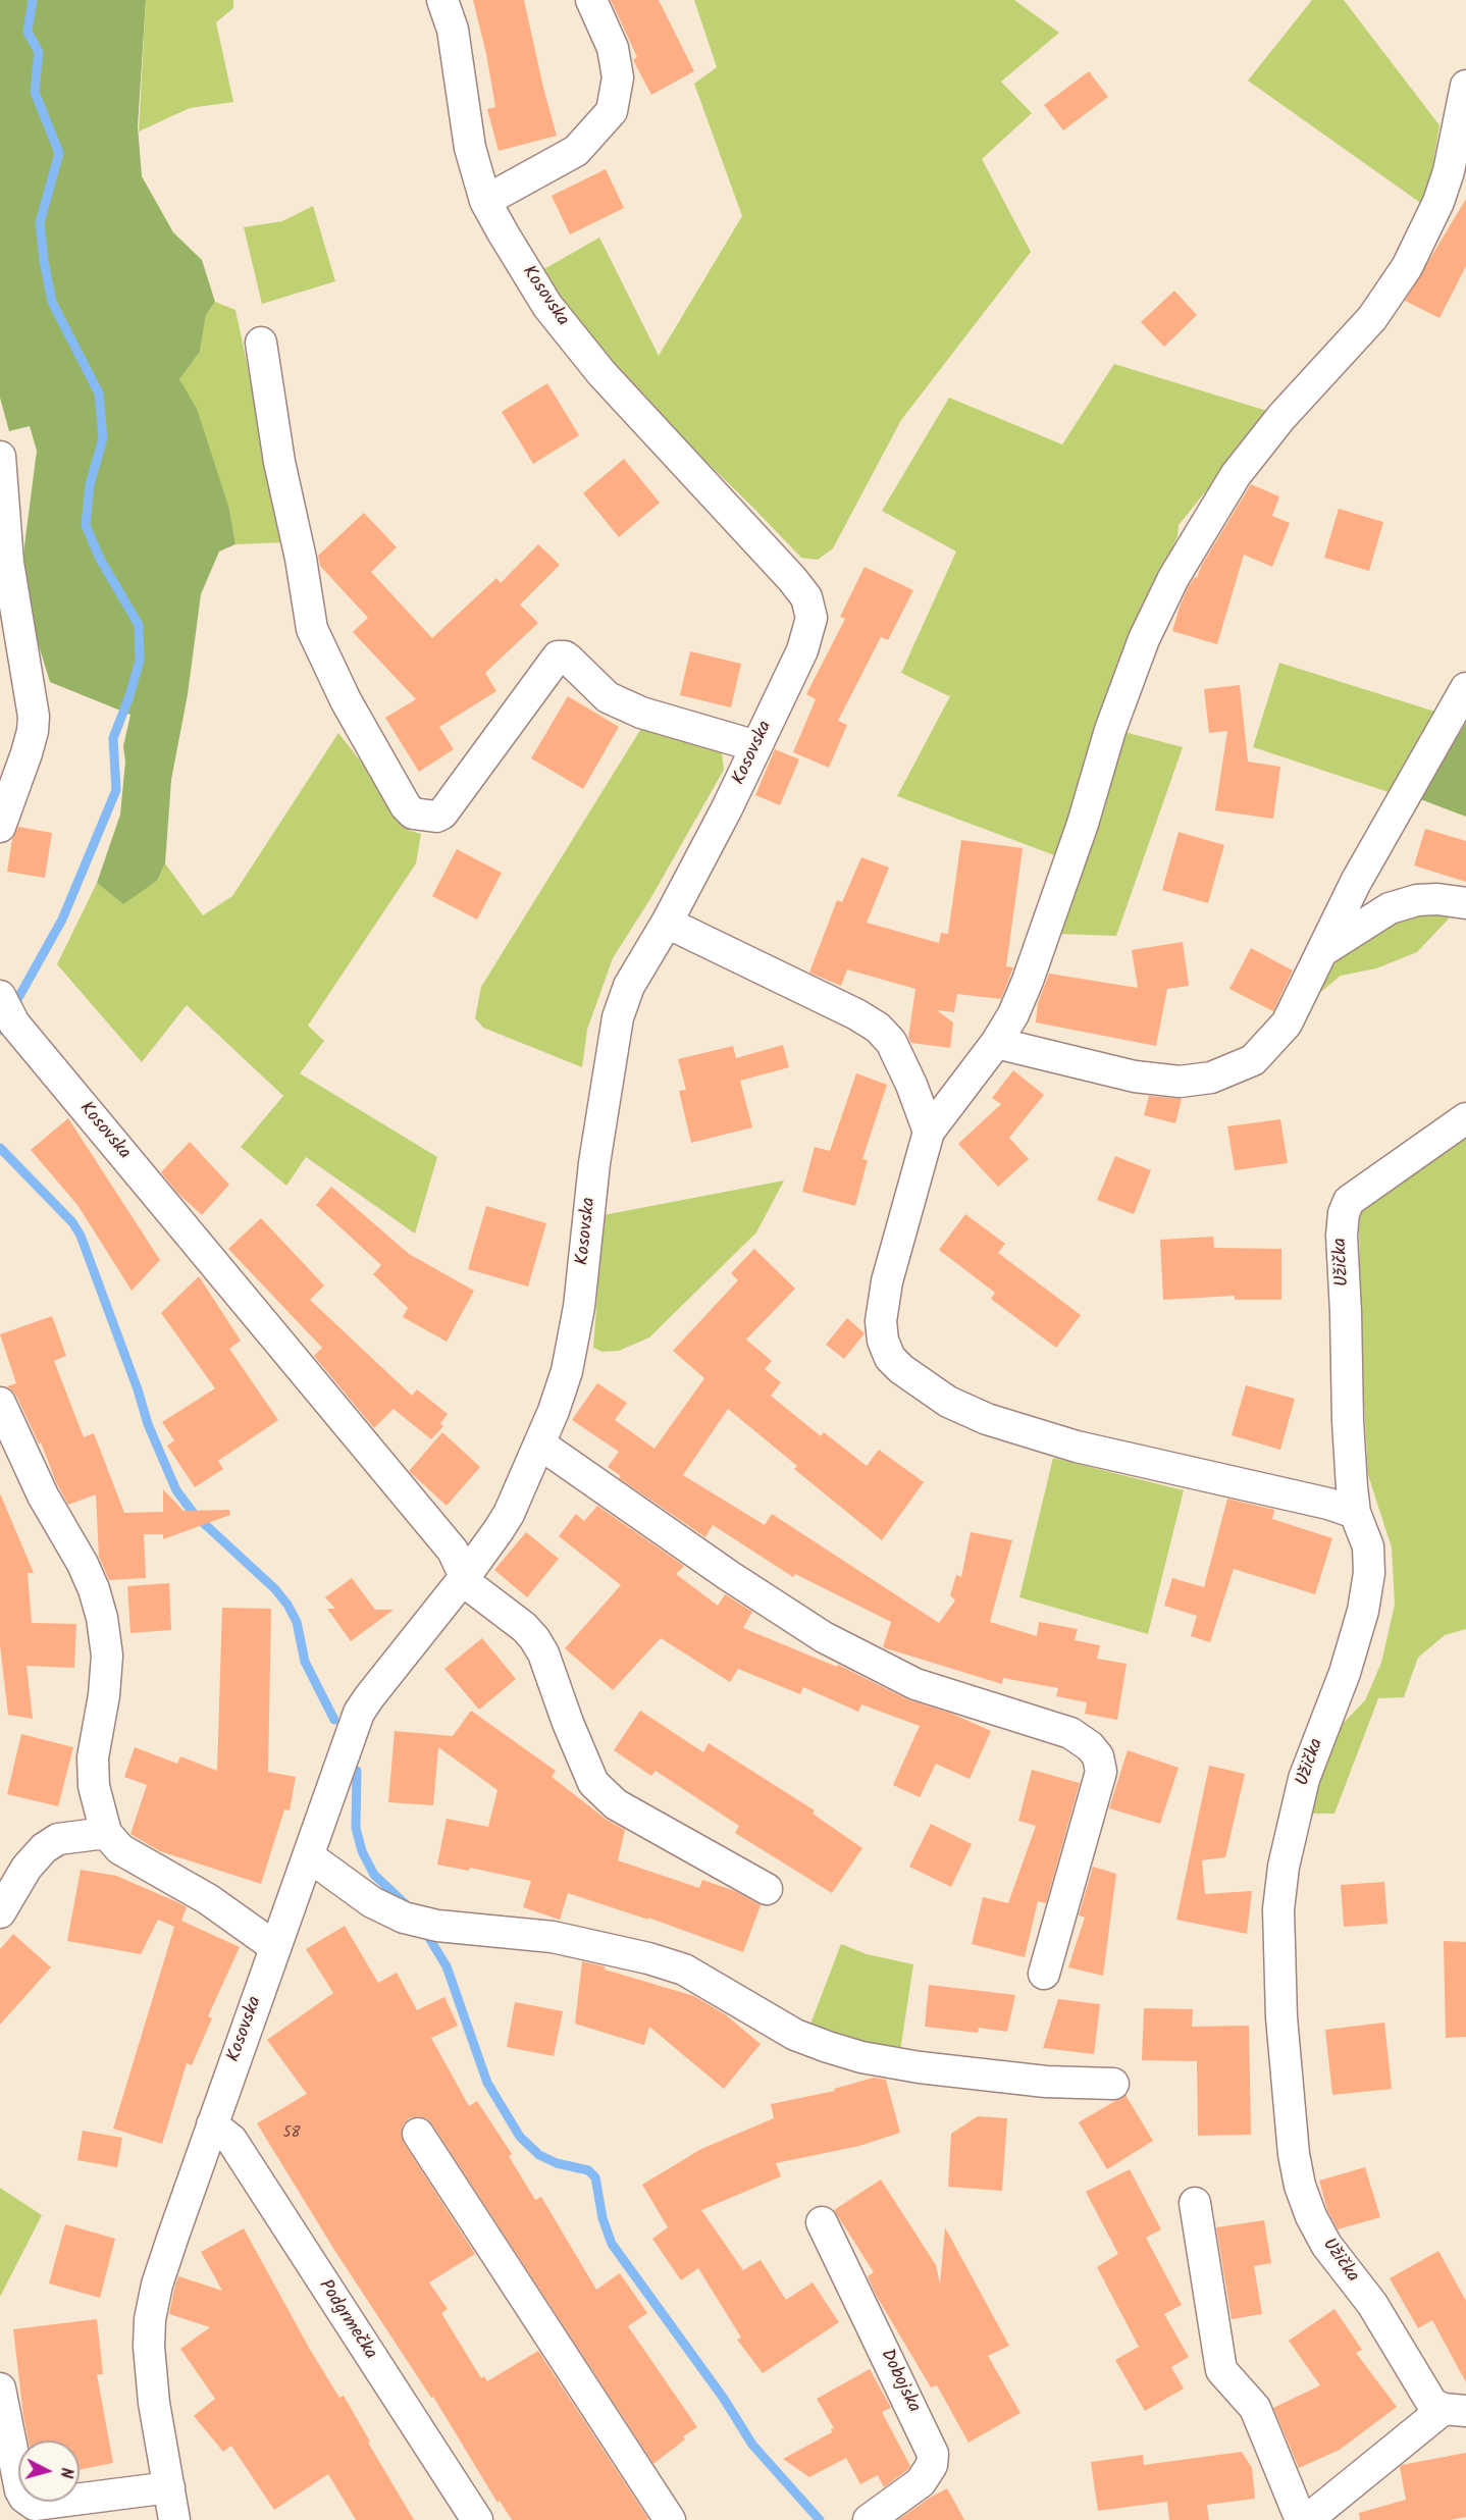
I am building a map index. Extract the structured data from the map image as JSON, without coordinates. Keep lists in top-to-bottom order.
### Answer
{
  "streets": {
    "street": [
      "Kosovska",
      "Užička",
      "Podgrmečka",
      "Dobojska"
    ]
  },
  "crossings": [
    ["Kosovska", "Podgrmečka"]
  ],
  "house_numbers": ["58"],
  "north": "right"
}
